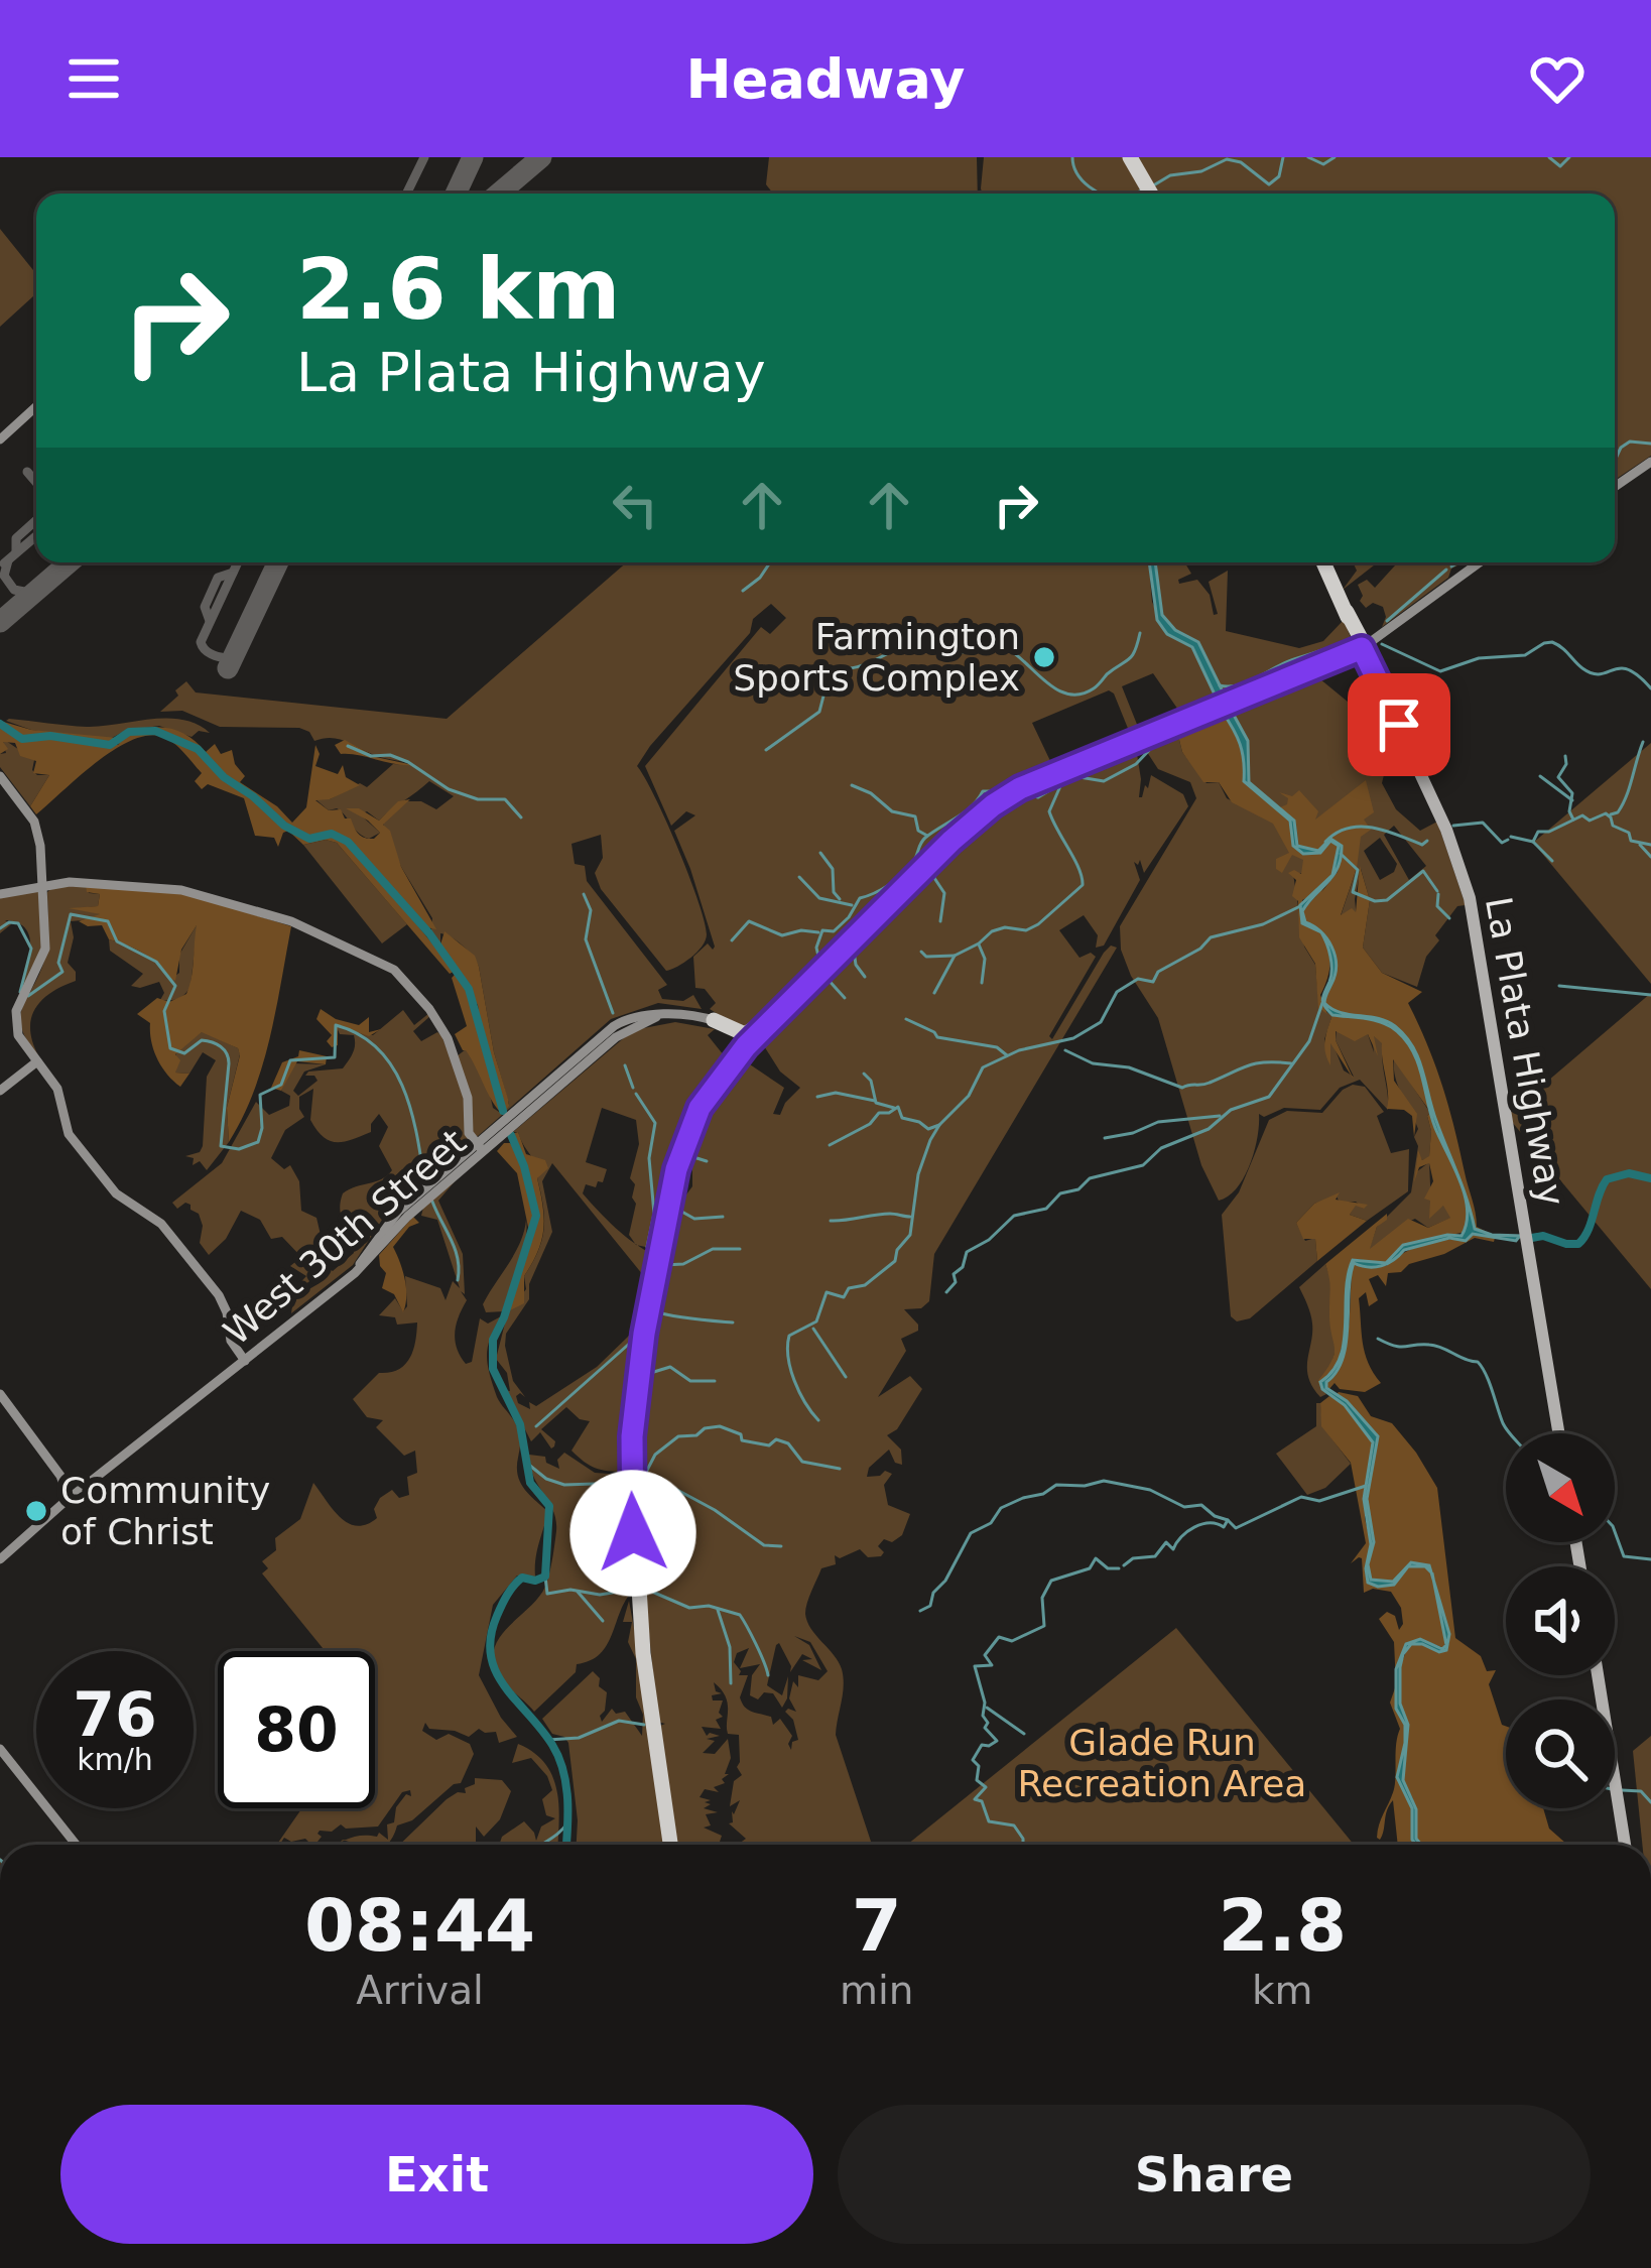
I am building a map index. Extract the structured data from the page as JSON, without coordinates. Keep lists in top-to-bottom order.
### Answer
{
  "streets": {
    "highway": ["La Plata Highway"],
    "main road": ["West 30th Street"]
  },
  "parks": ["Glade Run Recreation Area"],
  "places": ["Farmington Sports Complex", "Community of Christ"],
  "north": "bottom right",
  "page": {
    "header": "Headway",
    "turn": ["2.6 km", "La Plata Highway"],
    "speed": "76 km/h",
    "limit": "80",
    "eta": [
      "08:44",
      "Arrival",
      "7",
      "min",
      "2.8",
      "km"
    ],
    "buttons": ["Exit", "Share"]
  }
}
